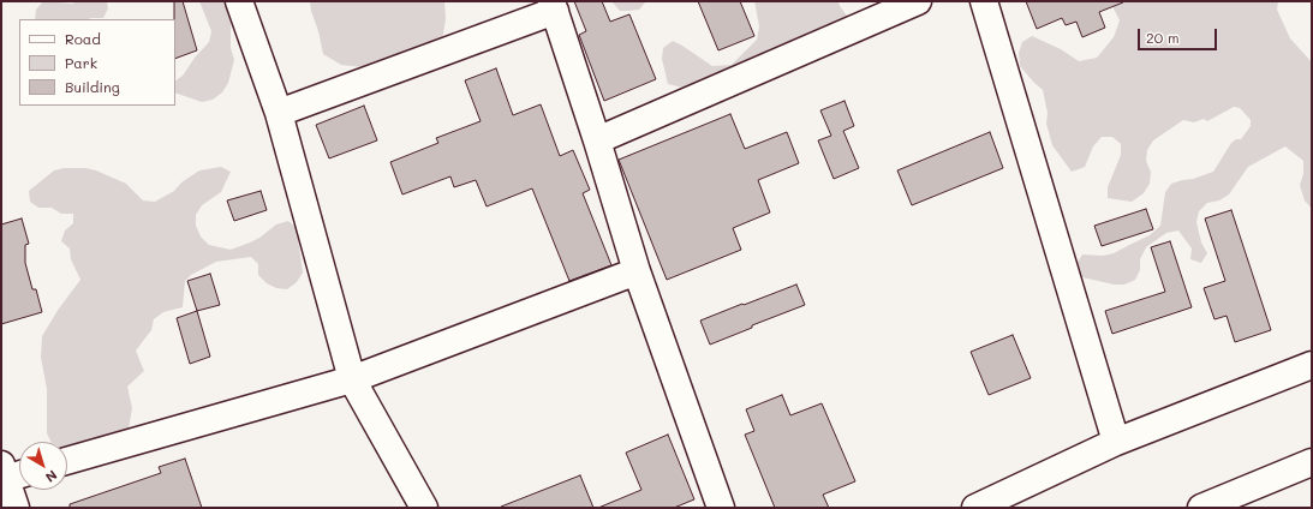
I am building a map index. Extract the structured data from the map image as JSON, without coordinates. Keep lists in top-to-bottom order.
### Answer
{
  "legend": ["Road", "Park", "Building"],
  "scale_bar": "20 m",
  "north": "bottom right"
}
